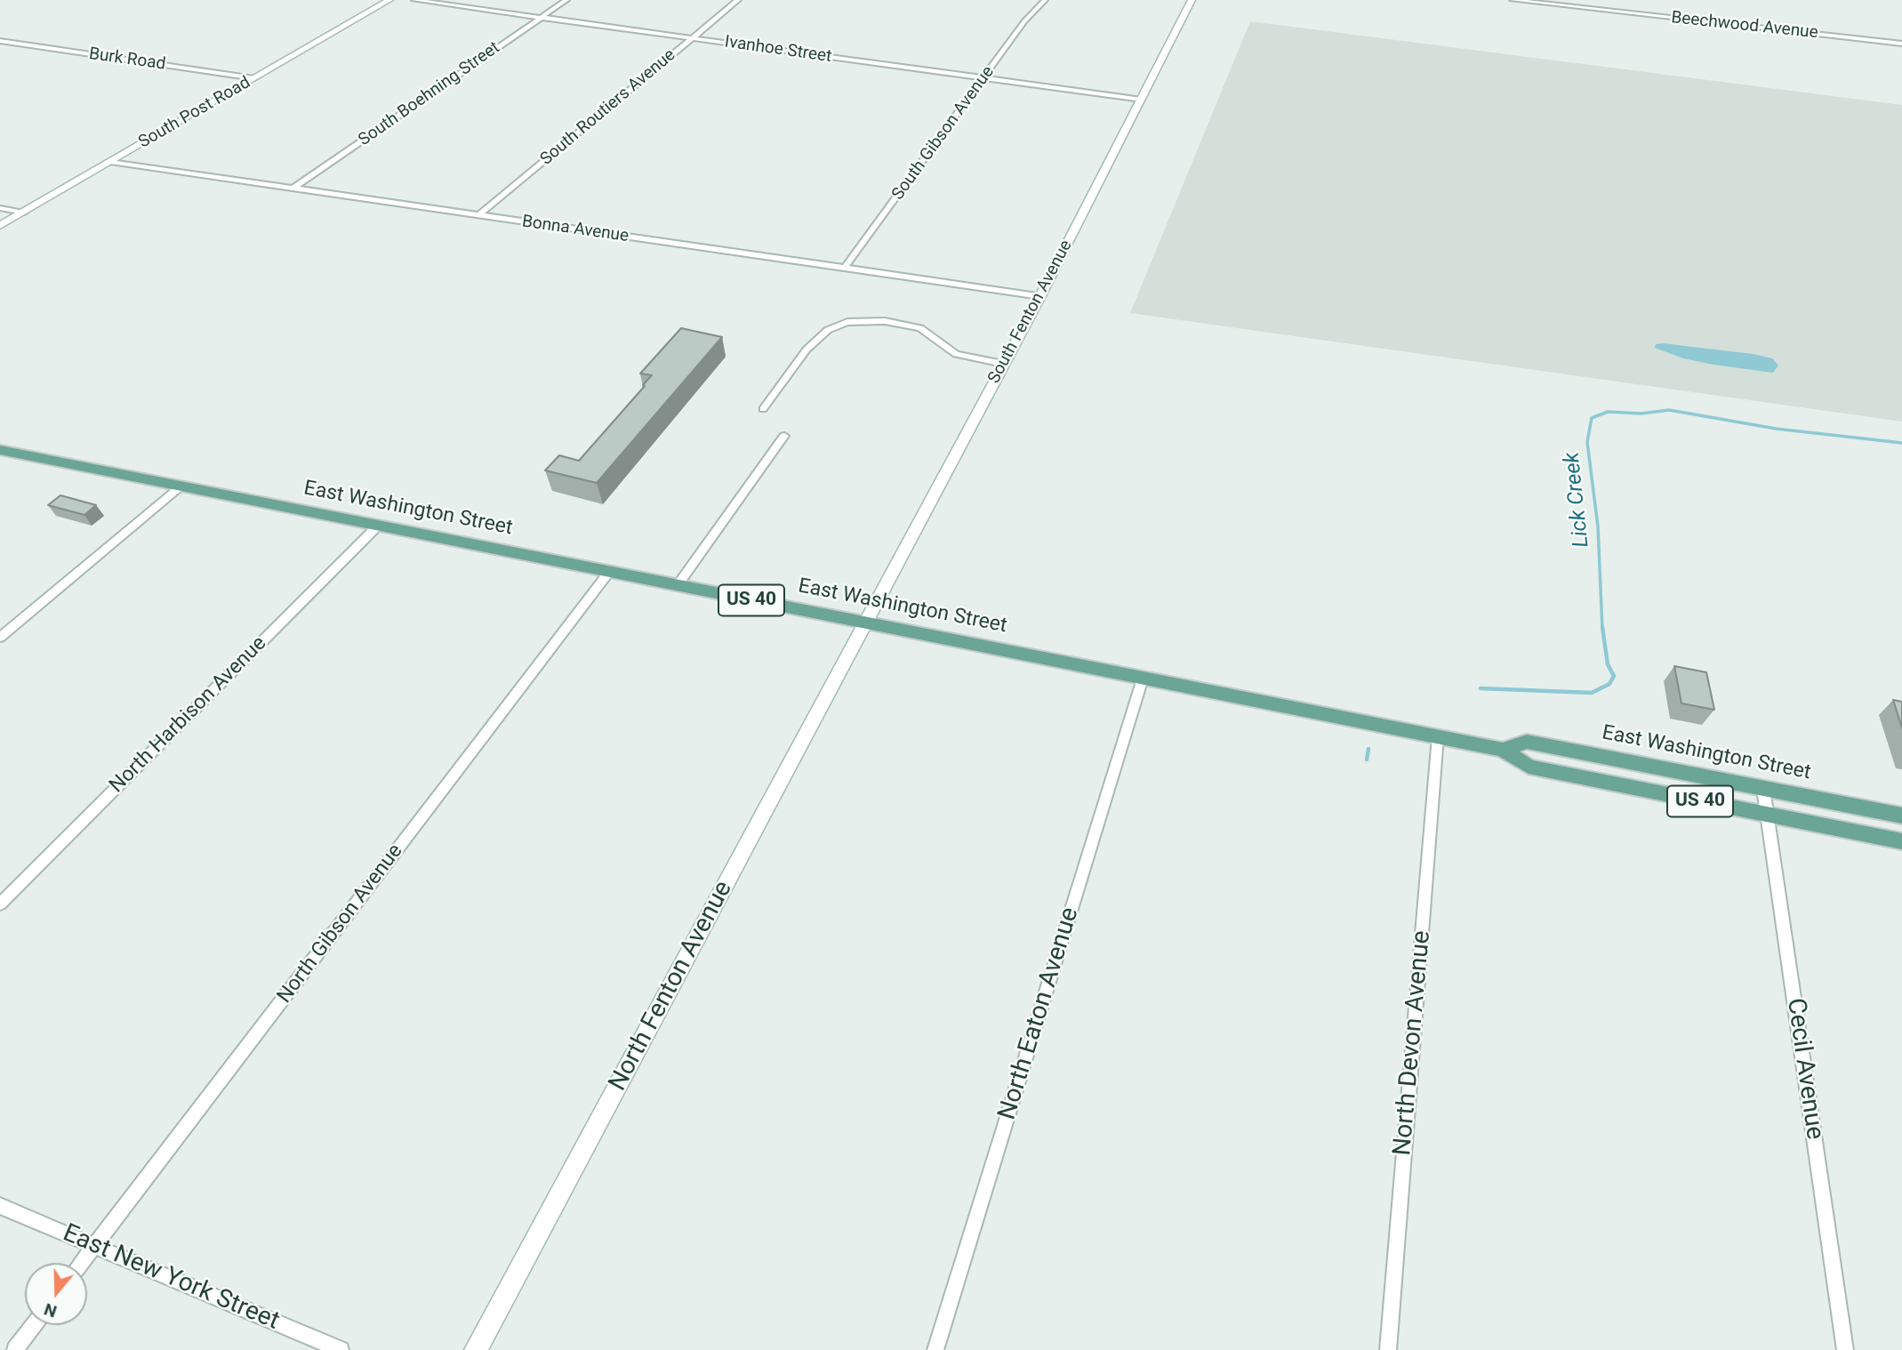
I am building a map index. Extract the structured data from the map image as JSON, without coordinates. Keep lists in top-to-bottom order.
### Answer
{
  "streets": {
    "main road": ["East Washington Street", "US 40"],
    "street": [
      "Beechwood Avenue",
      "Ivanhoe Street",
      "Burk Road",
      "South Boehning Street",
      "South Routiers Avenue",
      "South Post Road",
      "South Gibson Avenue",
      "Bonna Avenue",
      "South Fenton Avenue",
      "North Harbison Avenue",
      "North Gibson Avenue",
      "North Fenton Avenue",
      "North Eaton Avenue",
      "North Devon Avenue",
      "Cecil Avenue",
      "East New York Street"
    ]
  },
  "crossings": [
    ["Ivanhoe Street", "South Boehning Street"],
    ["Ivanhoe Street", "South Routiers Avenue"],
    ["Ivanhoe Street", "South Gibson Avenue"],
    ["Ivanhoe Street", "South Fenton Avenue"],
    ["Burk Road", "South Post Road"],
    ["South Boehning Street", "Bonna Avenue"],
    ["South Routiers Avenue", "Bonna Avenue"],
    ["South Post Road", "Bonna Avenue"],
    ["South Gibson Avenue", "Bonna Avenue"],
    ["Bonna Avenue", "South Fenton Avenue"],
    ["South Fenton Avenue", "East Washington Street"],
    ["South Fenton Avenue", "North Fenton Avenue"],
    ["East Washington Street", "North Harbison Avenue"],
    ["East Washington Street", "North Gibson Avenue"],
    ["East Washington Street", "North Fenton Avenue"],
    ["East Washington Street", "North Eaton Avenue"],
    ["East Washington Street", "North Devon Avenue"],
    ["East Washington Street", "Cecil Avenue"],
    ["North Gibson Avenue", "East New York Street"]
  ],
  "water": ["Lick Creek"],
  "north": "bottom"
}
